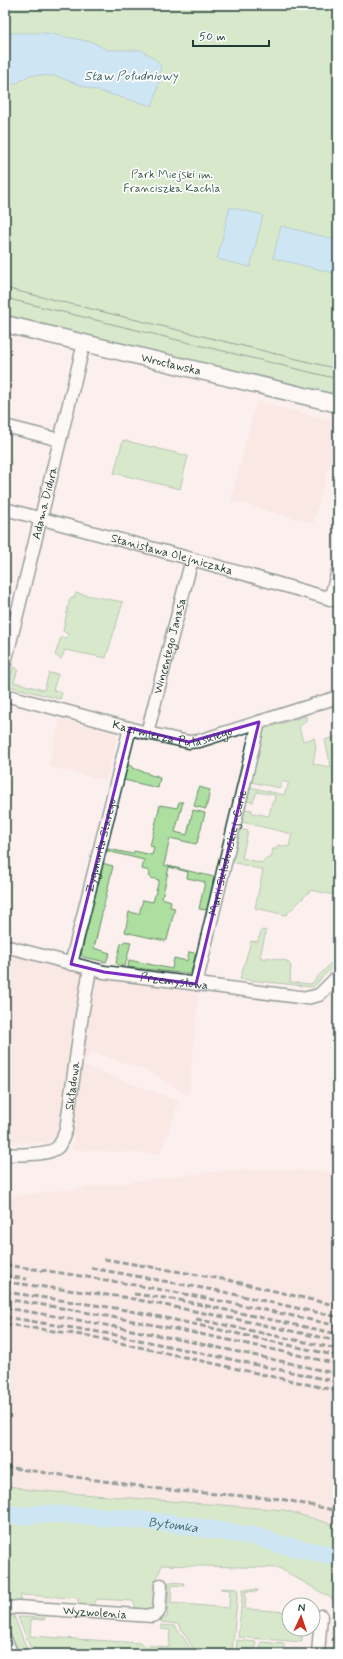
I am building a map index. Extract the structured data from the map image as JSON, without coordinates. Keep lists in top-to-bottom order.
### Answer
{
  "streets": {
    "main road": ["Wrocławska"],
    "street": [
      "Adama Didura",
      "Stanisława Olejniczaka",
      "Wincentego Janasa",
      "Kazimierza Pułaskiego",
      "Zygmunta Starego",
      "Marii Skłodowskiej-Curie",
      "Przemysłowa",
      "Składowa",
      "Wyzwolenia"
    ]
  },
  "crossings": [
    ["Wrocławska", "Adama Didura"],
    ["Adama Didura", "Stanisława Olejniczaka"],
    ["Stanisława Olejniczaka", "Wincentego Janasa"],
    ["Wincentego Janasa", "Kazimierza Pułaskiego"],
    ["Kazimierza Pułaskiego", "Zygmunta Starego"],
    ["Kazimierza Pułaskiego", "Marii Skłodowskiej-Curie"],
    ["Zygmunta Starego", "Przemysłowa"],
    ["Marii Skłodowskiej-Curie", "Przemysłowa"],
    ["Przemysłowa", "Składowa"]
  ],
  "water": ["Staw Południowy", "Bytomka"],
  "parks": ["Park Miejski im. Franciszka Kachla"],
  "scale_bar": "50 m",
  "north": "top"
}
